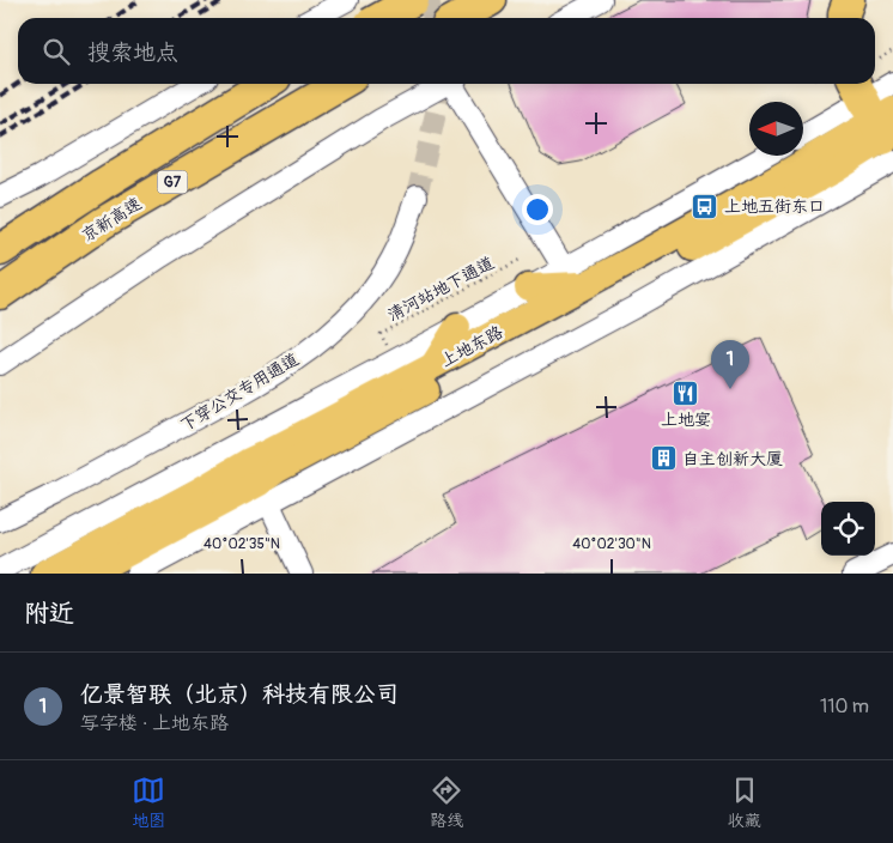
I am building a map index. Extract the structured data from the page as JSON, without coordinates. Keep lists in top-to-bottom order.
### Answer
{
  "streets": {
    "highway": ["G7", "京新高速"],
    "main road": ["上地东路"],
    "street": ["下穿公交专用通道"],
    "path": ["清河站地下通道"]
  },
  "places": {
    "bus stop": ["上地五街东口"],
    "restaurant": ["上地宴"],
    "building": ["自主创新大厦"]
  },
  "north": "left",
  "page": {
    "search": "搜索地点",
    "pins": "1",
    "heading": "附近",
    "list": [
      {
        "mark": "1",
        "name": "亿景智联（北京）科技有限公司",
        "note": "写字楼 · 上地东路",
        "value": "110 m"
      }
    ],
    "nav": ["地图", "路线", "收藏"]
  },
  "coordinates": ["40°02'35\"N", "40°02'30\"N"]
}
